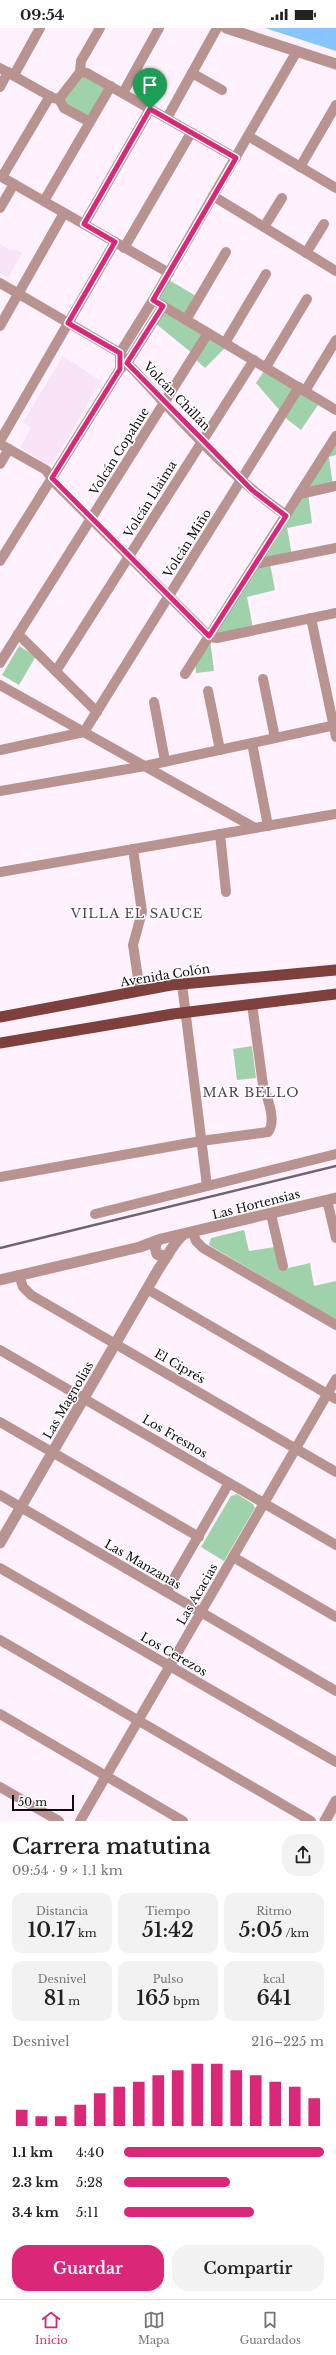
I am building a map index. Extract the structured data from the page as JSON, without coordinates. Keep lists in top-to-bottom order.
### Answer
{
  "streets": {
    "main road": ["Avenida Colón"],
    "street": [
      "Volcán Chillán",
      "Volcán Copahue",
      "Volcán Llaima",
      "Volcán Miño",
      "Las Hortensias",
      "El Ciprés",
      "Las Magnolias",
      "Los Fresnos",
      "Las Manzanas",
      "Las Acacias",
      "Los Cerezos"
    ]
  },
  "crossings": [
    ["Volcán Chillán", "Volcán Copahue"],
    ["Volcán Chillán", "Volcán Llaima"],
    ["Volcán Chillán", "Volcán Miño"],
    ["Las Hortensias", "El Ciprés"],
    ["Las Hortensias", "Las Magnolias"],
    ["El Ciprés", "Las Magnolias"],
    ["El Ciprés", "Las Acacias"],
    ["Las Magnolias", "Los Fresnos"],
    ["Las Magnolias", "Las Manzanas"],
    ["Los Fresnos", "Las Acacias"],
    ["Las Manzanas", "Las Acacias"],
    ["Las Acacias", "Los Cerezos"]
  ],
  "districts": ["VILLA EL SAUCE", "MAR BELLO"],
  "scale_bar": "50 m",
  "page": {
    "status": "09:54",
    "scale": "50 m",
    "heading": ["Carrera matutina", "09:54 · 9 × 1.1 km"],
    "stats": [
      ["Distancia", "10.17 km"],
      ["Tiempo", "51:42"],
      ["Ritmo", "5:05 /km"],
      ["Desnivel", "81 m"],
      ["Pulso", "165 bpm"],
      ["kcal", "641"]
    ],
    "chart": ["Desnivel", "216–225 m"],
    "list": [
      {
        "name": "1.1 km",
        "note": "4:40"
      },
      {
        "name": "2.3 km",
        "note": "5:28"
      },
      {
        "name": "3.4 km",
        "note": "5:11"
      }
    ],
    "buttons": ["Guardar", "Compartir"],
    "tabs": ["Inicio", "Mapa", "Guardados"]
  }
}
